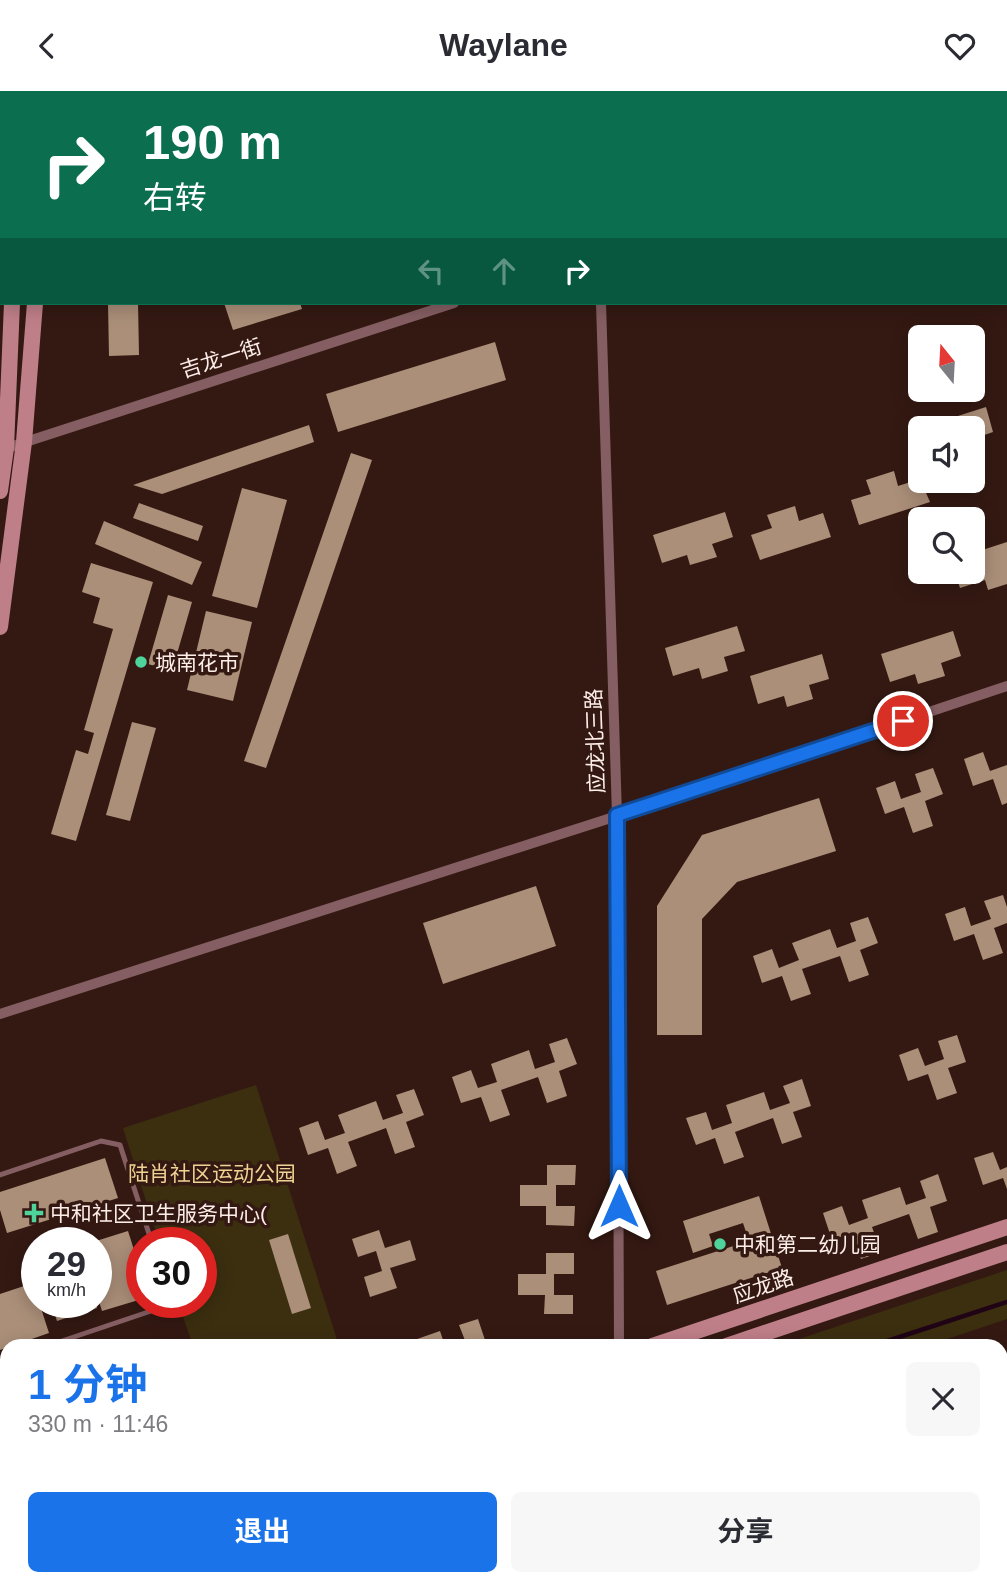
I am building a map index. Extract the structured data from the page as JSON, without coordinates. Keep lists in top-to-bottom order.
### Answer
{
  "streets": {
    "street": ["吉龙一街", "应龙北三路", "应龙路"]
  },
  "parks": ["陆肖社区运动公园"],
  "places": {
    "other": ["城南花市", "中和第二幼儿园"],
    "health": ["中和社区卫生服务中心("]
  },
  "north": "top",
  "page": {
    "header": "Waylane",
    "turn": ["190 m", "右转"],
    "speed": "29 km/h",
    "limit": "30",
    "heading": ["1 分钟", "330 m · 11:46"],
    "buttons": ["退出", "分享"]
  }
}
